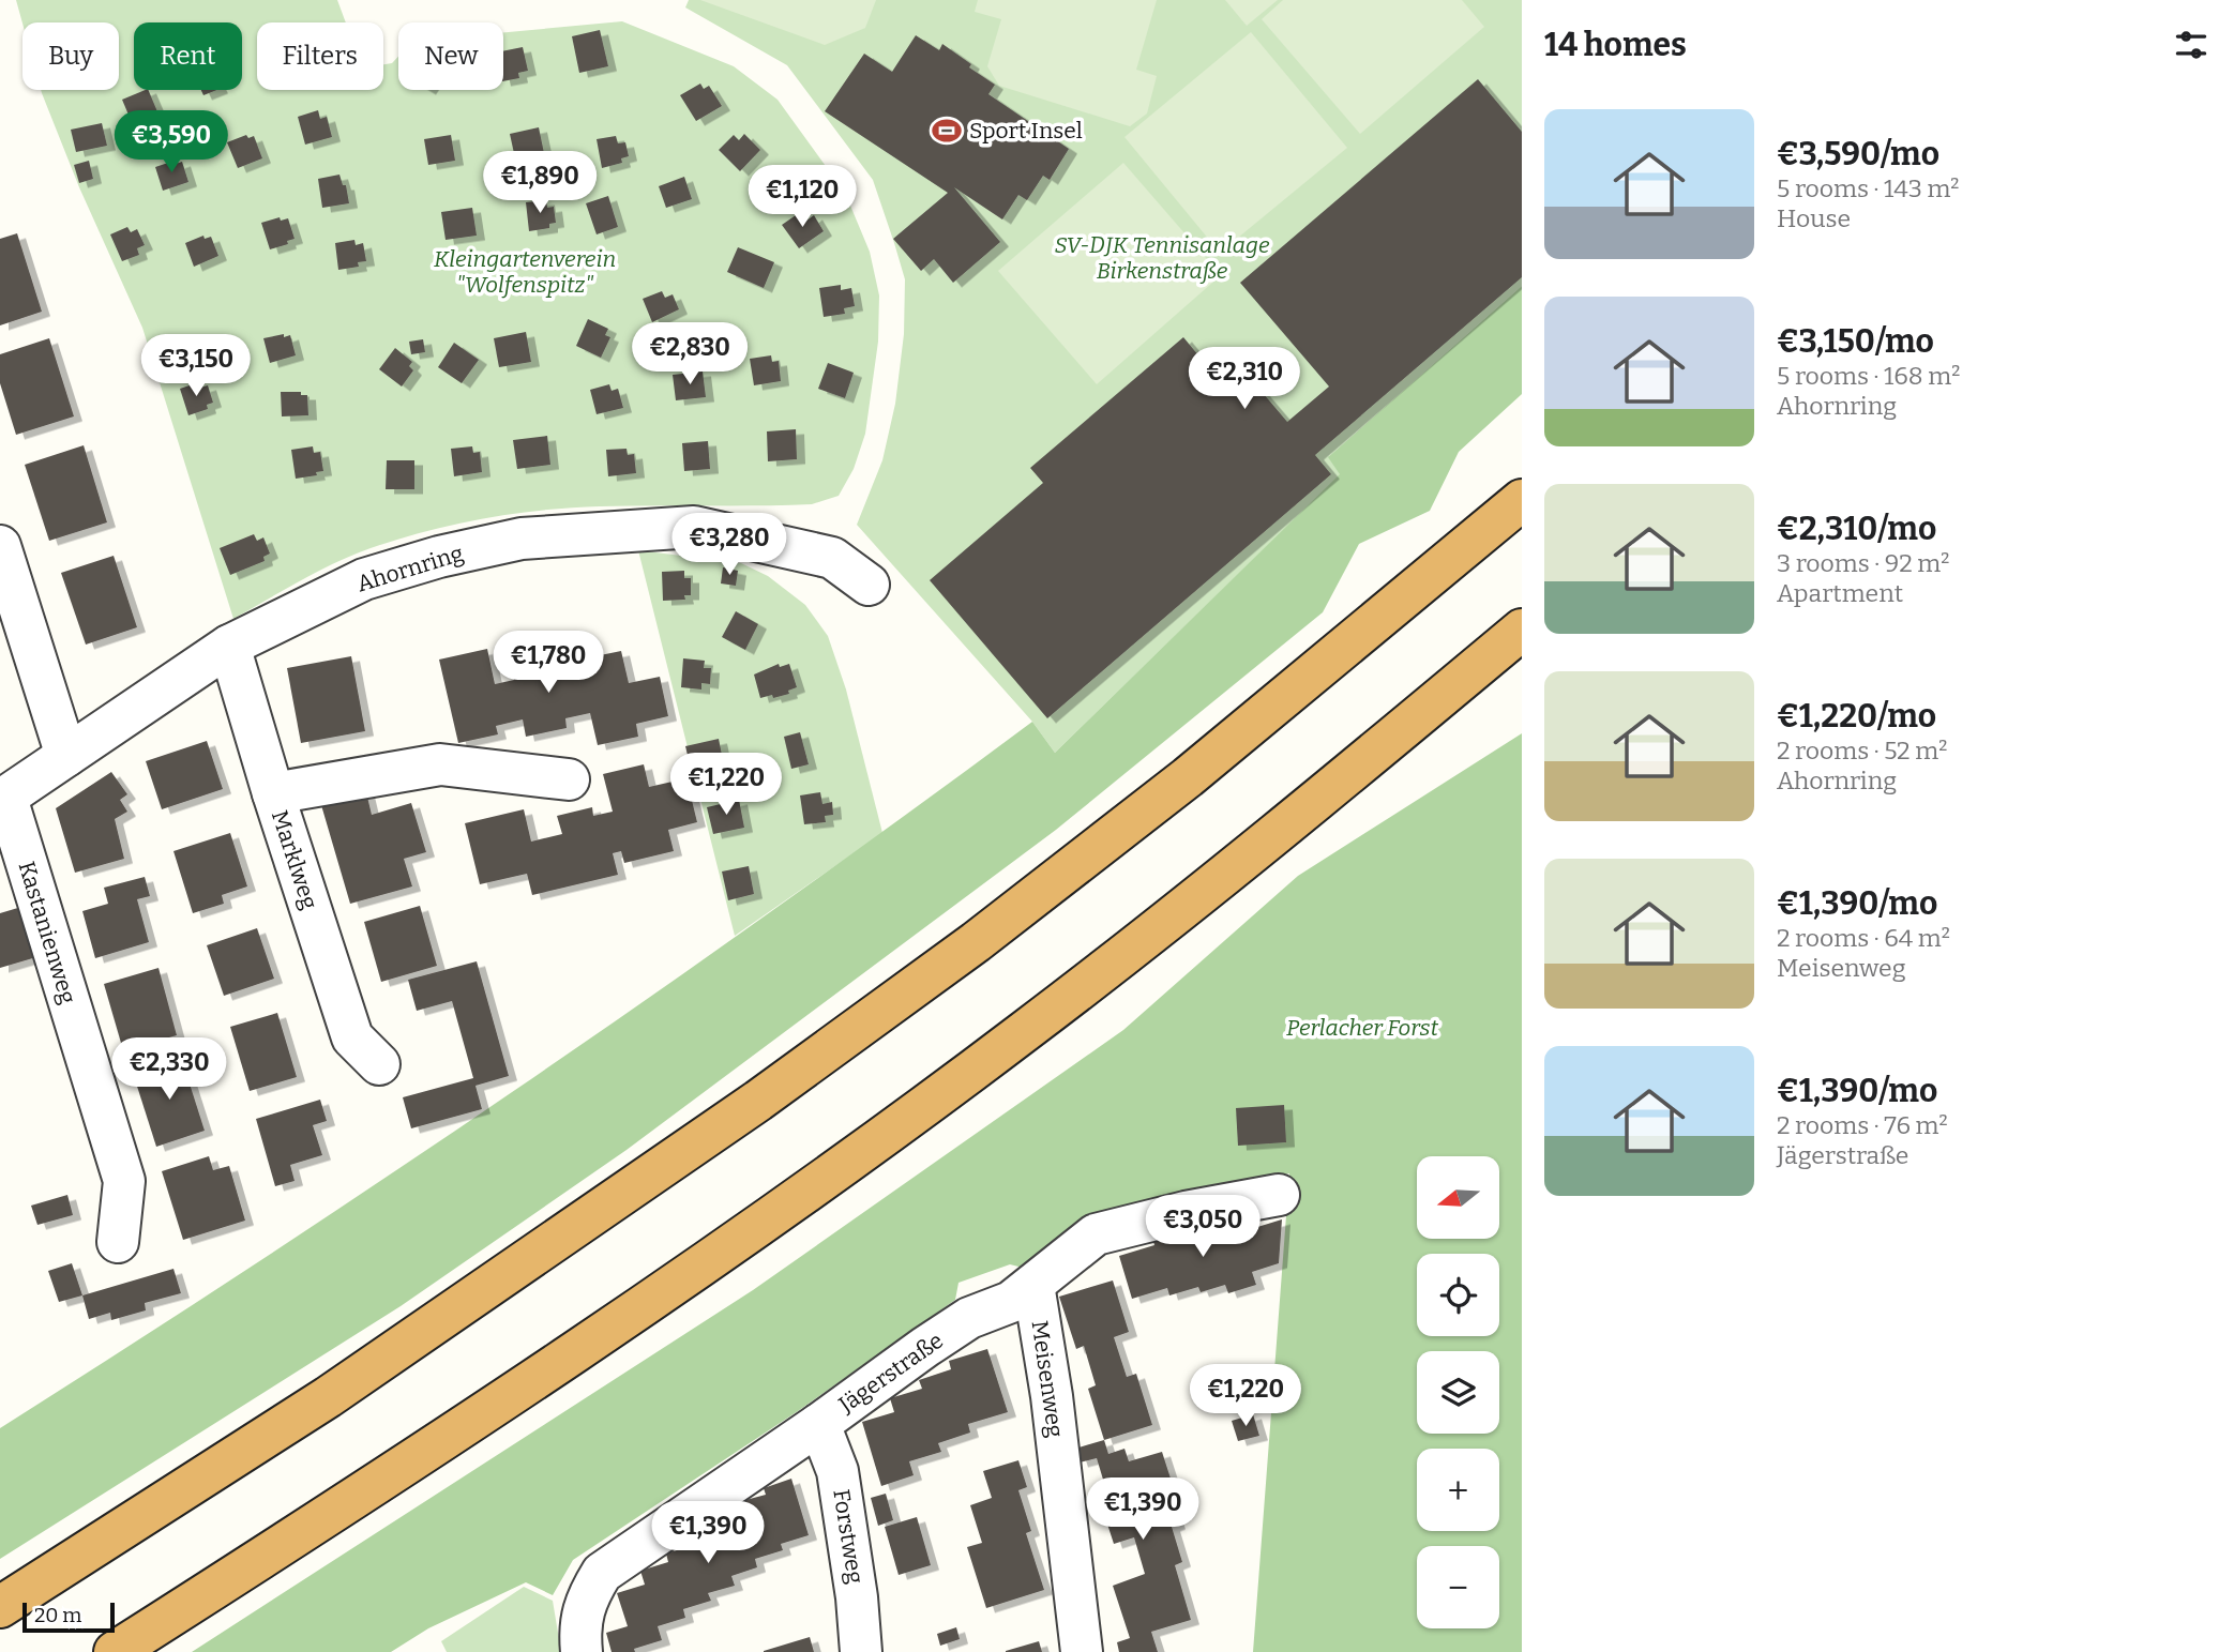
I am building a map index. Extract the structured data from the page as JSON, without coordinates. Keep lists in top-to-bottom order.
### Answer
{
  "streets": {
    "street": [
      "Ahornring",
      "Marklweg",
      "Kastanienweg",
      "Jägerstraße",
      "Meisenweg",
      "Forstweg"
    ]
  },
  "crossings": [
    ["Ahornring", "Marklweg"],
    ["Ahornring", "Kastanienweg"],
    ["Jägerstraße", "Meisenweg"],
    ["Jägerstraße", "Forstweg"]
  ],
  "parks": ["SV-DJK Tennisanlage Birkenstraße", "Kleingartenverein \"Wolfenspitz\"", "Perlacher Forst"],
  "places": {
    "sports": ["Sport Insel"]
  },
  "scale_bar": "20 m",
  "north": "left",
  "page": {
    "heading": "14 homes",
    "chip": [
      "Buy",
      "Rent",
      "Filters",
      "New"
    ],
    "list": [
      {
        "name": "€3,590/mo",
        "note": "5 rooms · 143 m² · House"
      },
      {
        "name": "€3,150/mo",
        "note": "5 rooms · 168 m² · Ahornring"
      },
      {
        "name": "€2,310/mo",
        "note": "3 rooms · 92 m² · Apartment"
      },
      {
        "name": "€1,220/mo",
        "note": "2 rooms · 52 m² · Ahornring"
      },
      {
        "name": "€1,390/mo",
        "note": "2 rooms · 64 m² · Meisenweg"
      },
      {
        "name": "€1,390/mo",
        "note": "2 rooms · 76 m² · Jägerstraße"
      }
    ],
    "price": [
      "€3,590",
      "€1,890",
      "€1,120",
      "€2,830",
      "€3,150",
      "€2,310",
      "€3,280",
      "€1,780",
      "€1,220",
      "€2,330",
      "€3,050",
      "€1,220",
      "€1,390",
      "€1,390"
    ],
    "map_buttons": ["+", "−"],
    "scale": "20 m"
  }
}
